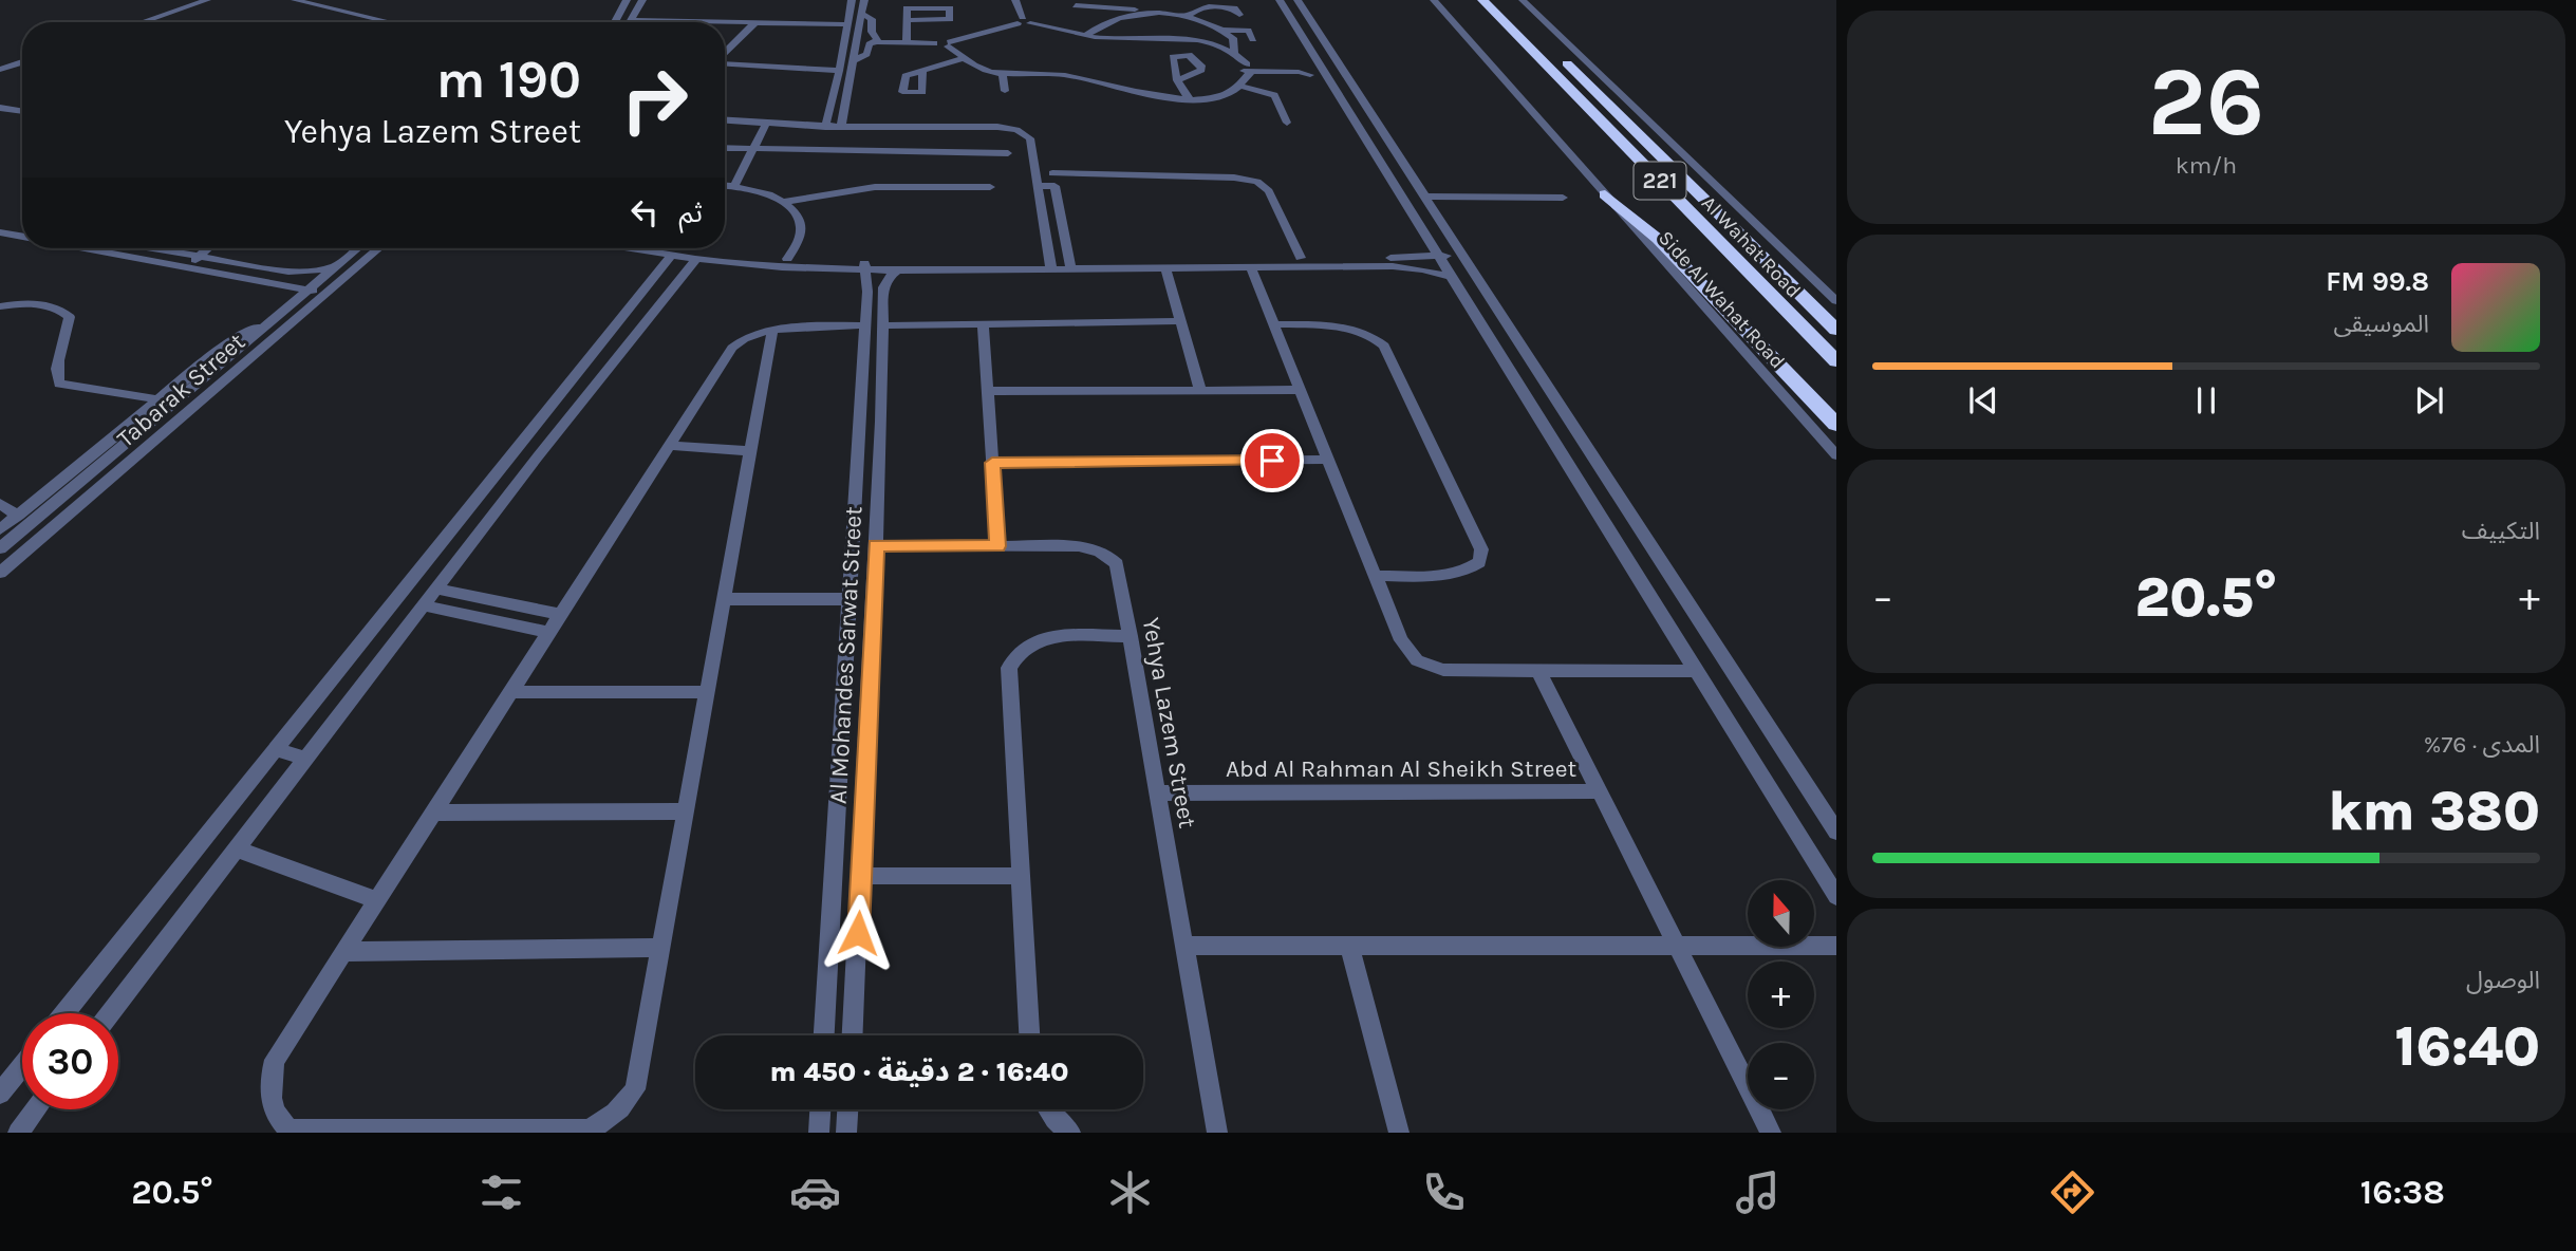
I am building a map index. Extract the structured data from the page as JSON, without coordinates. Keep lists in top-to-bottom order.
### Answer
{
  "streets": {
    "highway": ["221", "Al Wahat Road"],
    "street": [
      "Side Al Wahat Road",
      "Tabarak Street",
      "Al Mohandes Sarwat Street",
      "Yehya Lazem Street",
      "Abd Al Rahman Al Sheikh Street"
    ]
  },
  "crossings": [
    ["Al Mohandes Sarwat Street", "Yehya Lazem Street"],
    ["Yehya Lazem Street", "Abd Al Rahman Al Sheikh Street"]
  ],
  "north": "top",
  "page": {
    "tile": [
      ["26", "km/h"],
      "التكييف",
      ["المدى · 76%", "380 km"],
      ["الوصول", "16:40"]
    ],
    "turn": ["190 m", "Yehya Lazem Street"],
    "then": "ثم",
    "song": ["99.8 FM", "الموسيقى"],
    "heat": ["−", "20.5°", "+"],
    "map_buttons": ["+", "−"],
    "limit": "30",
    "trip": "16:40 · 2 دقيقة · 450 m",
    "tabs": ["16:38", "20.5°"]
  }
}
